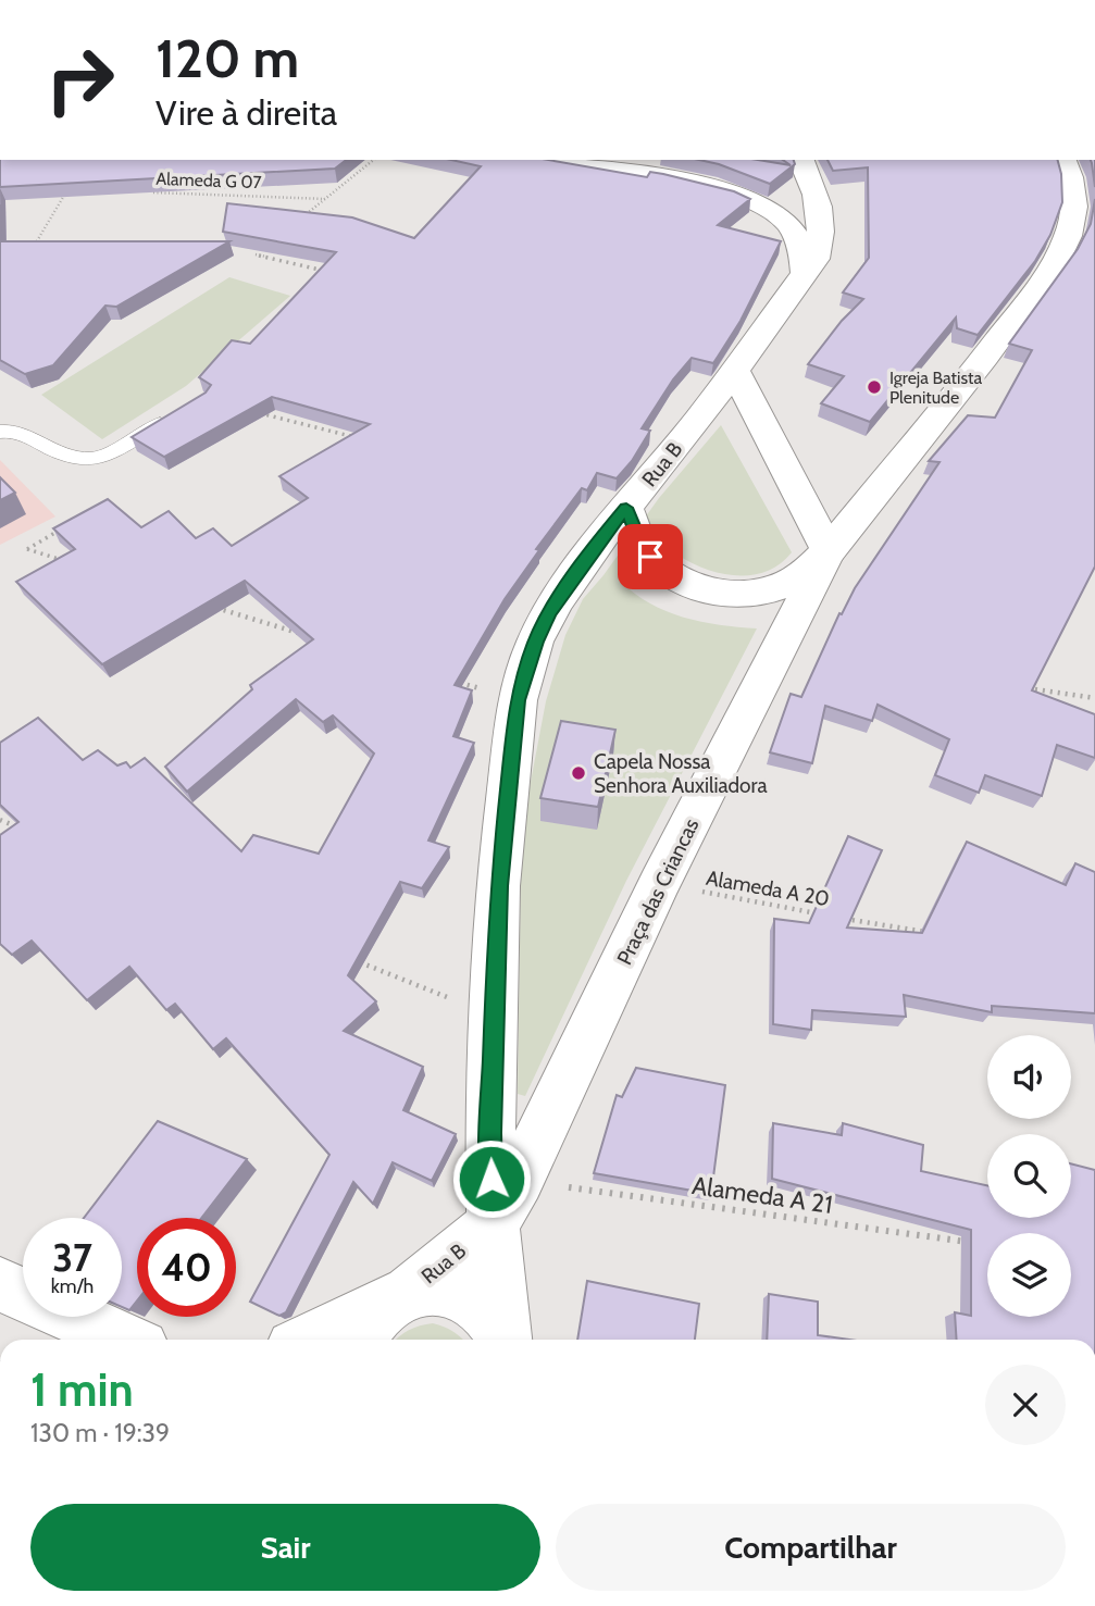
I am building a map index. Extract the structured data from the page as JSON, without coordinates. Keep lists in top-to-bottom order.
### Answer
{
  "streets": {
    "street": ["Rua B", "Praça das Criancas"],
    "path": ["Alameda G 07", "Alameda A 20", "Alameda A 21"]
  },
  "crossings": [
    ["Rua B", "Praça das Criancas"],
    ["Rua B", "Alameda A 21"],
    ["Alameda A 20", "Praça das Criancas"],
    ["Praça das Criancas", "Alameda A 21"]
  ],
  "places": ["Igreja Batista Plenitude", "Capela Nossa Senhora Auxiliadora"],
  "page": {
    "turn": ["120 m", "Vire à direita"],
    "speed": "37 km/h",
    "limit": "40",
    "heading": ["1 min", "130 m · 19:39"],
    "buttons": ["Sair", "Compartilhar"]
  }
}
